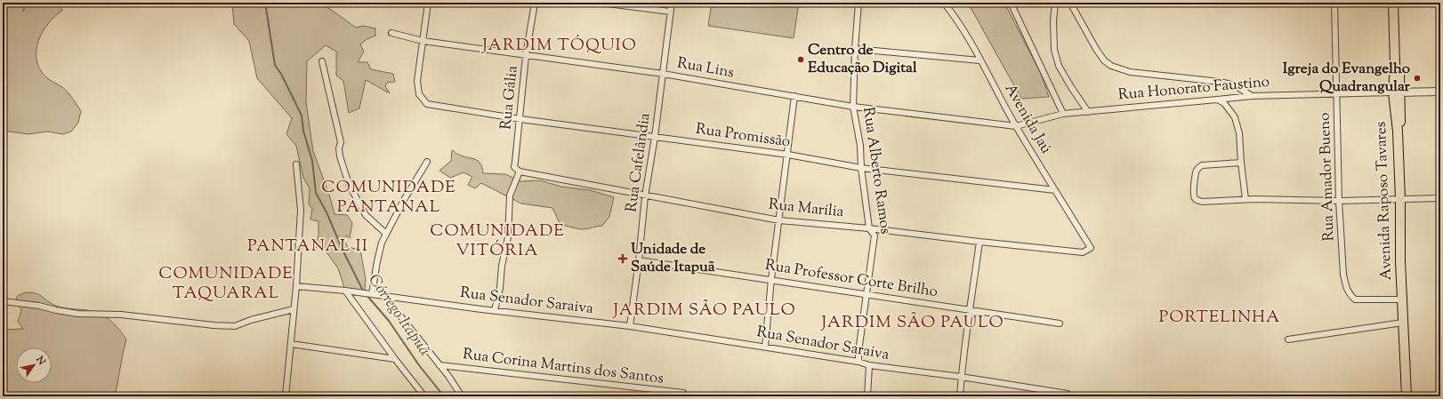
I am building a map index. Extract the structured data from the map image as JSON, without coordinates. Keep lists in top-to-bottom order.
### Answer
{
  "streets": {
    "main road": ["Avenida Raposo Tavares"],
    "street": [
      "Rua Lins",
      "Rua Honorato Faustino",
      "Rua Gália",
      "Avenida Jaú",
      "Rua Promissão",
      "Rua Cafelândia",
      "Rua Alberto Ramos",
      "Rua Amador Bueno",
      "Rua Marília",
      "Rua Professor Corte Brilho",
      "Rua Senador Saraiva",
      "Rua Corina Martins dos Santos"
    ]
  },
  "crossings": [
    ["Rua Lins", "Rua Honorato Faustino"],
    ["Rua Lins", "Rua Gália"],
    ["Rua Lins", "Avenida Jaú"],
    ["Rua Lins", "Rua Promissão"],
    ["Rua Lins", "Rua Cafelândia"],
    ["Rua Lins", "Rua Alberto Ramos"],
    ["Rua Honorato Faustino", "Avenida Jaú"],
    ["Rua Honorato Faustino", "Rua Amador Bueno"],
    ["Rua Honorato Faustino", "Avenida Raposo Tavares"],
    ["Rua Gália", "Rua Promissão"],
    ["Rua Gália", "Rua Marília"],
    ["Avenida Jaú", "Rua Promissão"],
    ["Avenida Jaú", "Rua Marília"],
    ["Rua Promissão", "Rua Cafelândia"],
    ["Rua Promissão", "Rua Alberto Ramos"],
    ["Rua Cafelândia", "Rua Marília"],
    ["Rua Cafelândia", "Rua Professor Corte Brilho"],
    ["Rua Cafelândia", "Rua Senador Saraiva"],
    ["Rua Alberto Ramos", "Rua Marília"],
    ["Rua Alberto Ramos", "Rua Professor Corte Brilho"],
    ["Rua Alberto Ramos", "Rua Senador Saraiva"],
    ["Rua Amador Bueno", "Avenida Raposo Tavares"]
  ],
  "districts": [
    "JARDIM TÓQUIO",
    "COMUNIDADE PANTANAL",
    "COMUNIDADE VITÓRIA",
    "PANTANAL II",
    "COMUNIDADE TAQUARAL",
    "JARDIM SÃO PAULO",
    "PORTELINHA",
    "JARDIM SÃO PAULO"
  ],
  "water": ["Córrego Itapuã"],
  "places": {
    "other": ["Centro de Educação Digital", "Igreja do Evangelho Quadrangular"],
    "health": ["Unidade de Saúde Itapuã"]
  },
  "north": "top right"
}
